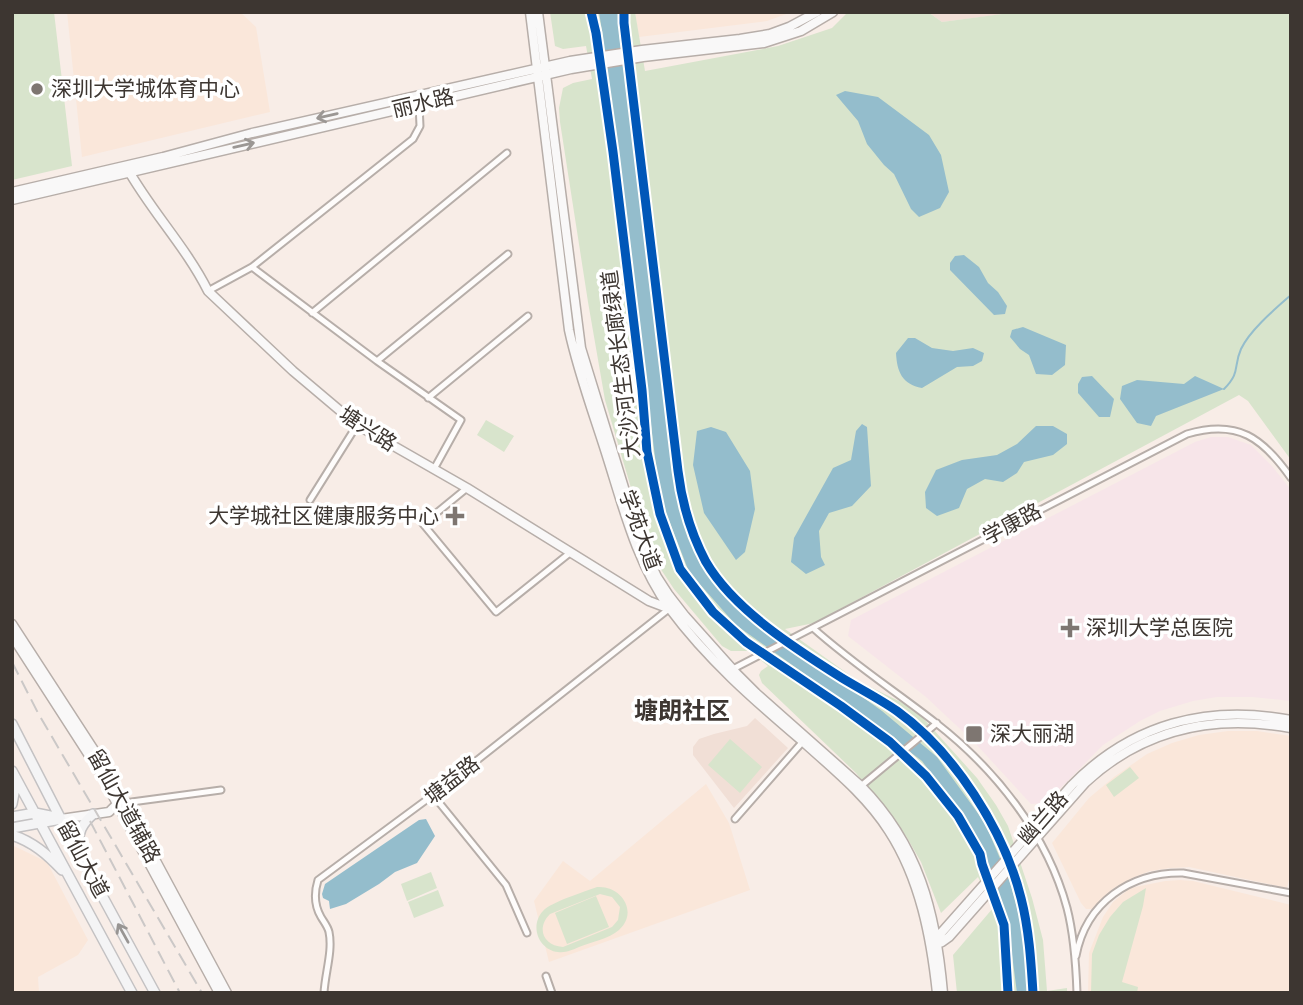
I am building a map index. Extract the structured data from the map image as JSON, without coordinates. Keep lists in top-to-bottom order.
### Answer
{
  "streets": {
    "main road": [
      "丽水路",
      "塘兴路",
      "学苑大道",
      "留仙大道辅路",
      "幽兰路",
      "留仙大道"
    ],
    "street": ["学康路", "塘益路"],
    "cycle path": ["大沙河生态长廊绿道"]
  },
  "crossings": [
    ["丽水路", "塘兴路"],
    ["丽水路", "学苑大道"],
    ["塘兴路", "学苑大道"],
    ["塘兴路", "塘益路"],
    ["学康路", "学苑大道"],
    ["学苑大道", "塘益路"],
    ["学苑大道", "幽兰路"]
  ],
  "districts": ["塘朗社区"],
  "places": {
    "other": ["深圳大学城体育中心"],
    "health": ["大学城社区健康服务中心", "深圳大学总医院"],
    "transit": ["深大丽湖"]
  }
}
